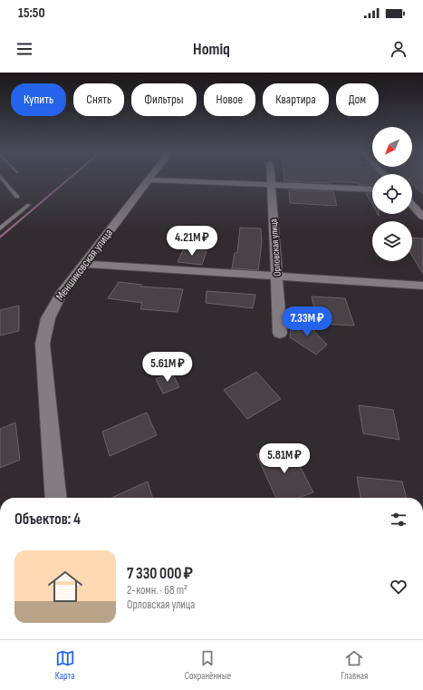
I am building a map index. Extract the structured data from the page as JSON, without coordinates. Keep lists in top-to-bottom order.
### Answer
{
  "streets": {
    "street": ["Орловская улица", "Меншиковская улица"]
  },
  "north": "bottom left",
  "page": {
    "status": "15:50",
    "header": "Homiq",
    "chip": [
      "Купить",
      "Снять",
      "Фильтры",
      "Новое",
      "Квартира",
      "Дом"
    ],
    "price": [
      "4.21M ₽",
      "7.33M ₽",
      "5.61M ₽",
      "5.81M ₽"
    ],
    "heading": "Объектов: 4",
    "list": [
      {
        "name": "7 330 000 ₽",
        "note": "2-комн. · 68 m² · Орловская улица"
      }
    ],
    "tabs": ["Карта", "Сохранённые", "Главная"]
  }
}
